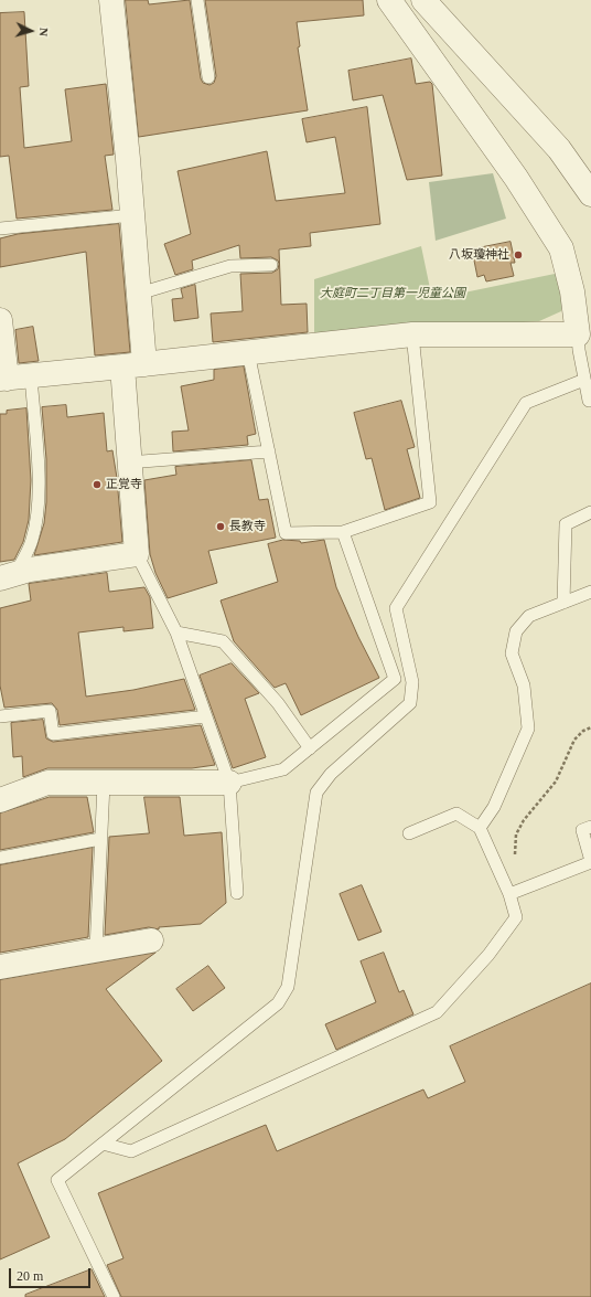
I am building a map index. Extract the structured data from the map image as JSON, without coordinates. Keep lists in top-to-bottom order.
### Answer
{
  "parks": ["大庭町二丁目第一児童公園"],
  "places": ["八坂瓊神社", "正覚寺", "長教寺"],
  "scale_bar": "20 m",
  "north": "right"
}
